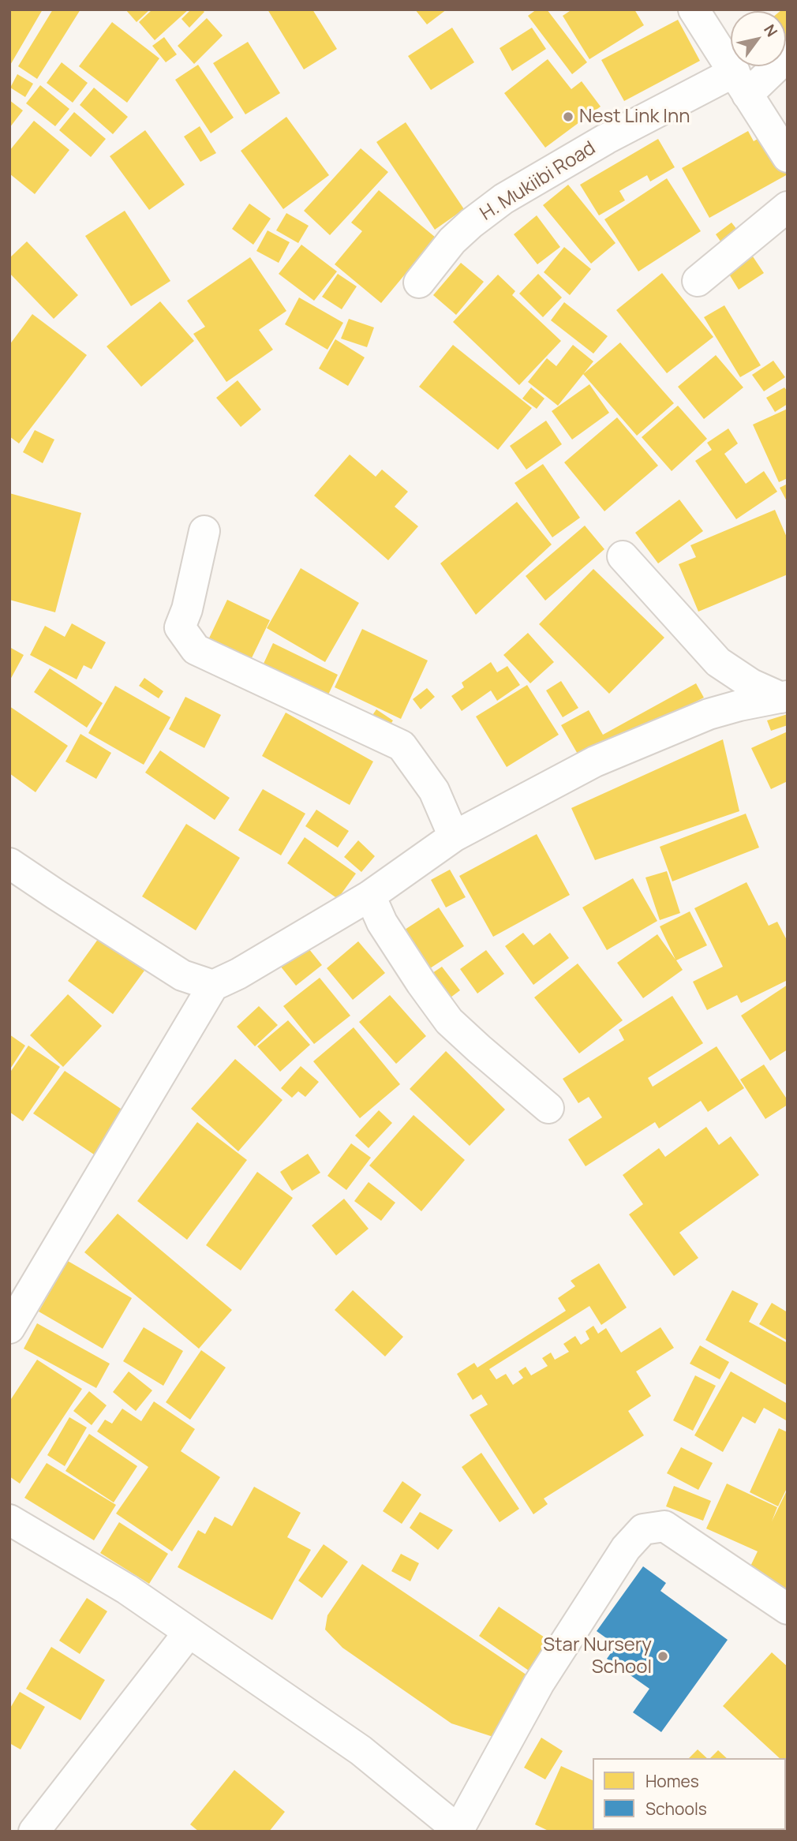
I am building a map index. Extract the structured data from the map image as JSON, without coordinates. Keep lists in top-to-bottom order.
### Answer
{
  "streets": {
    "street": ["H. Mukiibi Road"]
  },
  "places": ["Nest Link Inn", "Star Nursery School"],
  "legend": ["Homes", "Schools"],
  "north": "top right"
}
